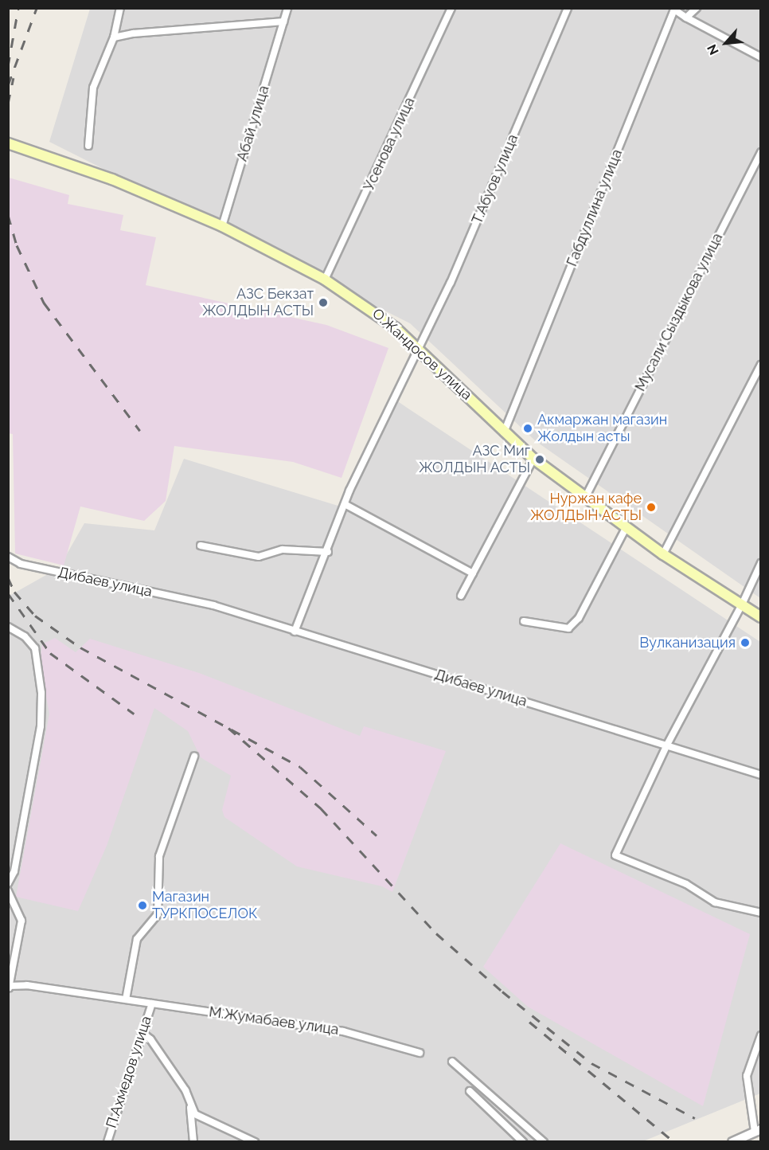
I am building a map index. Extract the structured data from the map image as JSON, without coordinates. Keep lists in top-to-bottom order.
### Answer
{
  "streets": {
    "main road": ["О.Жандосов улица"],
    "street": [
      "Абай улица",
      "Усенова улица",
      "Т.Абуов улица",
      "Габдуллина улица",
      "Мусали Сыздыкова улица",
      "Дибаев улица",
      "М.Жумабаев улица",
      "П.Ахмедов улица"
    ]
  },
  "crossings": [
    ["Абай улица", "О.Жандосов улица"],
    ["Усенова улица", "О.Жандосов улица"],
    ["Т.Абуов улица", "О.Жандосов улица"],
    ["Габдуллина улица", "О.Жандосов улица"],
    ["Мусали Сыздыкова улица", "О.Жандосов улица"],
    ["М.Жумабаев улица", "П.Ахмедов улица"]
  ],
  "places": [
    "АЗС Бекзат ЖОЛДЫН АСТЫ",
    "Акмаржан магазин Жолдын асты",
    "АЗС Миг ЖОЛДЫН АСТЫ",
    "Нуржан кафе ЖОЛДЫН АСТЫ",
    "Вулканизация",
    "Магазин ТУРКПОСЕЛОК"
  ],
  "north": "bottom left"
}
